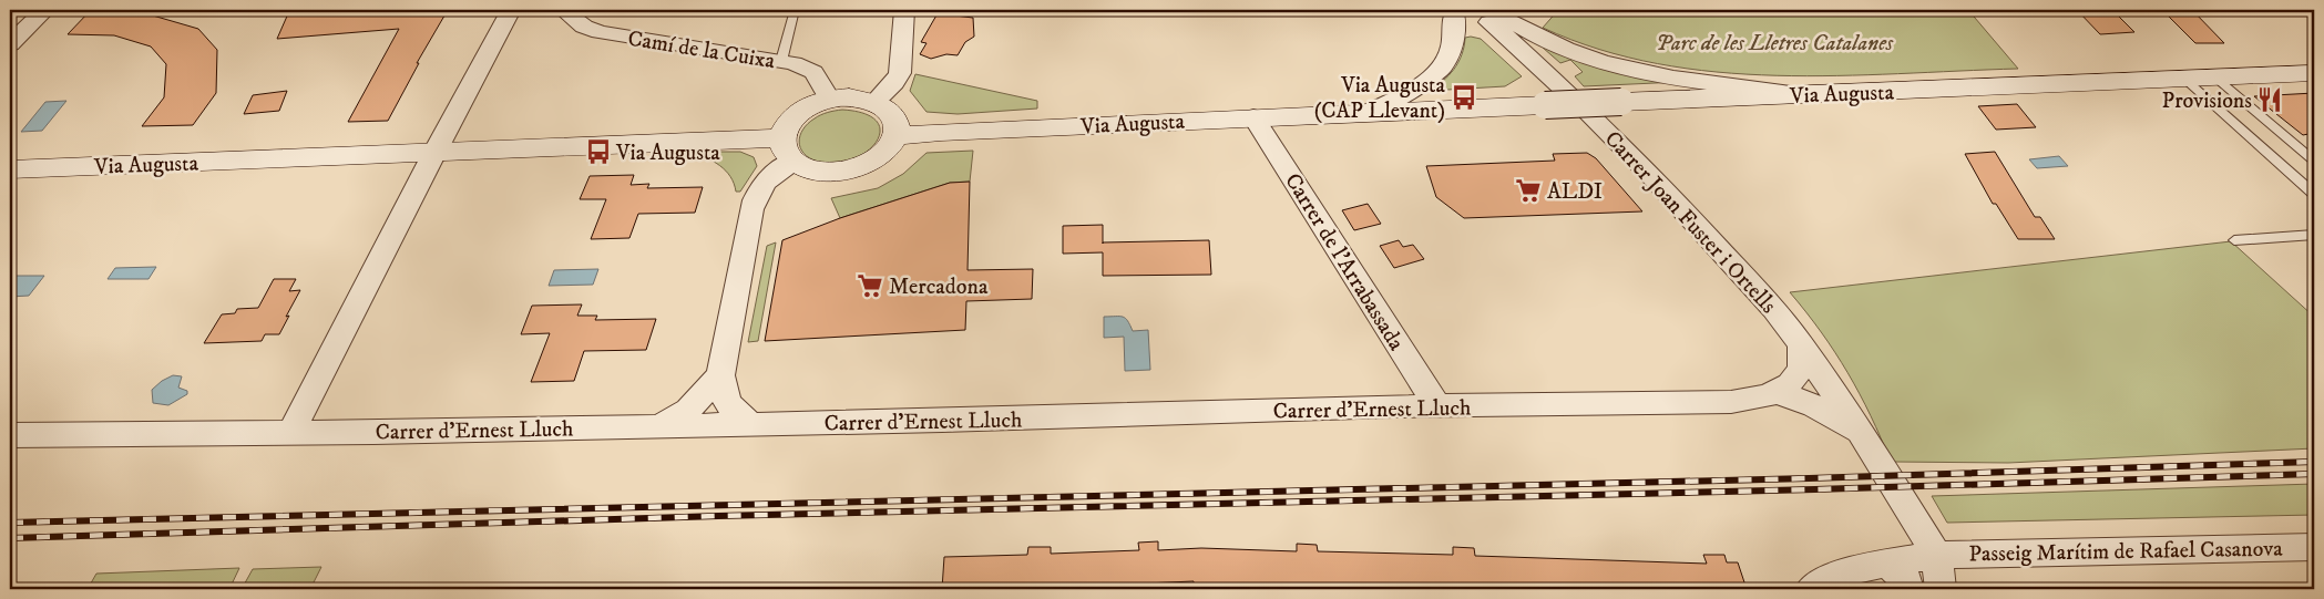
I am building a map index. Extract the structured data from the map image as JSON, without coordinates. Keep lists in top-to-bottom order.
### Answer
{
  "streets": {
    "main road": ["Via Augusta"],
    "street": [
      "Camí de la Cuixa",
      "Carrer Joan Fuster i Ortells",
      "Carrer de l'Arrabassada",
      "Carrer d'Ernest Lluch",
      "Passeig Marítim de Rafael Casanova"
    ]
  },
  "crossings": [
    ["Camí de la Cuixa", "Via Augusta"],
    ["Via Augusta", "Carrer de l'Arrabassada"],
    ["Carrer Joan Fuster i Ortells", "Carrer d'Ernest Lluch"],
    ["Carrer Joan Fuster i Ortells", "Passeig Marítim de Rafael Casanova"],
    ["Carrer de l'Arrabassada", "Carrer d'Ernest Lluch"]
  ],
  "parks": ["Parc de les Lletres Catalanes"],
  "places": {
    "bus stop": ["Via Augusta (CAP Llevant)", "Via Augusta"],
    "restaurant": ["Provisions"],
    "supermarket": ["ALDI", "Mercadona"]
  }
}
